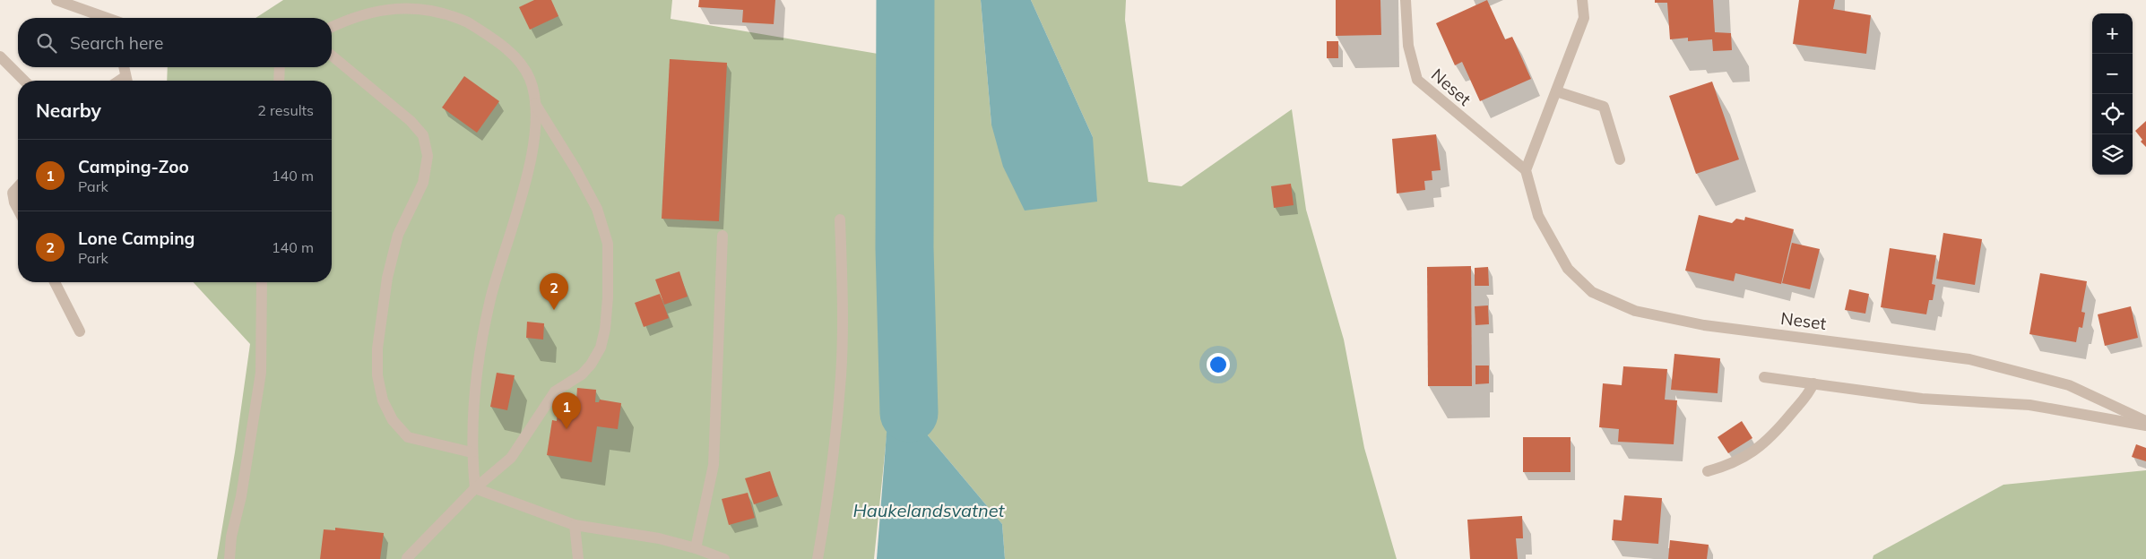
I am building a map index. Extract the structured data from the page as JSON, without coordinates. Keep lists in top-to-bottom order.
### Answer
{
  "streets": {
    "street": ["Neset"]
  },
  "water": ["Haukelandsvatnet"],
  "page": {
    "map_buttons": ["+", "−"],
    "search": "Search here",
    "heading": ["Nearby", "2 results"],
    "list": [
      {
        "mark": "1",
        "name": "Camping-Zoo",
        "note": "Park",
        "value": "140 m"
      },
      {
        "mark": "2",
        "name": "Lone Camping",
        "note": "Park",
        "value": "140 m"
      }
    ],
    "pins": ["2", "1"]
  }
}
